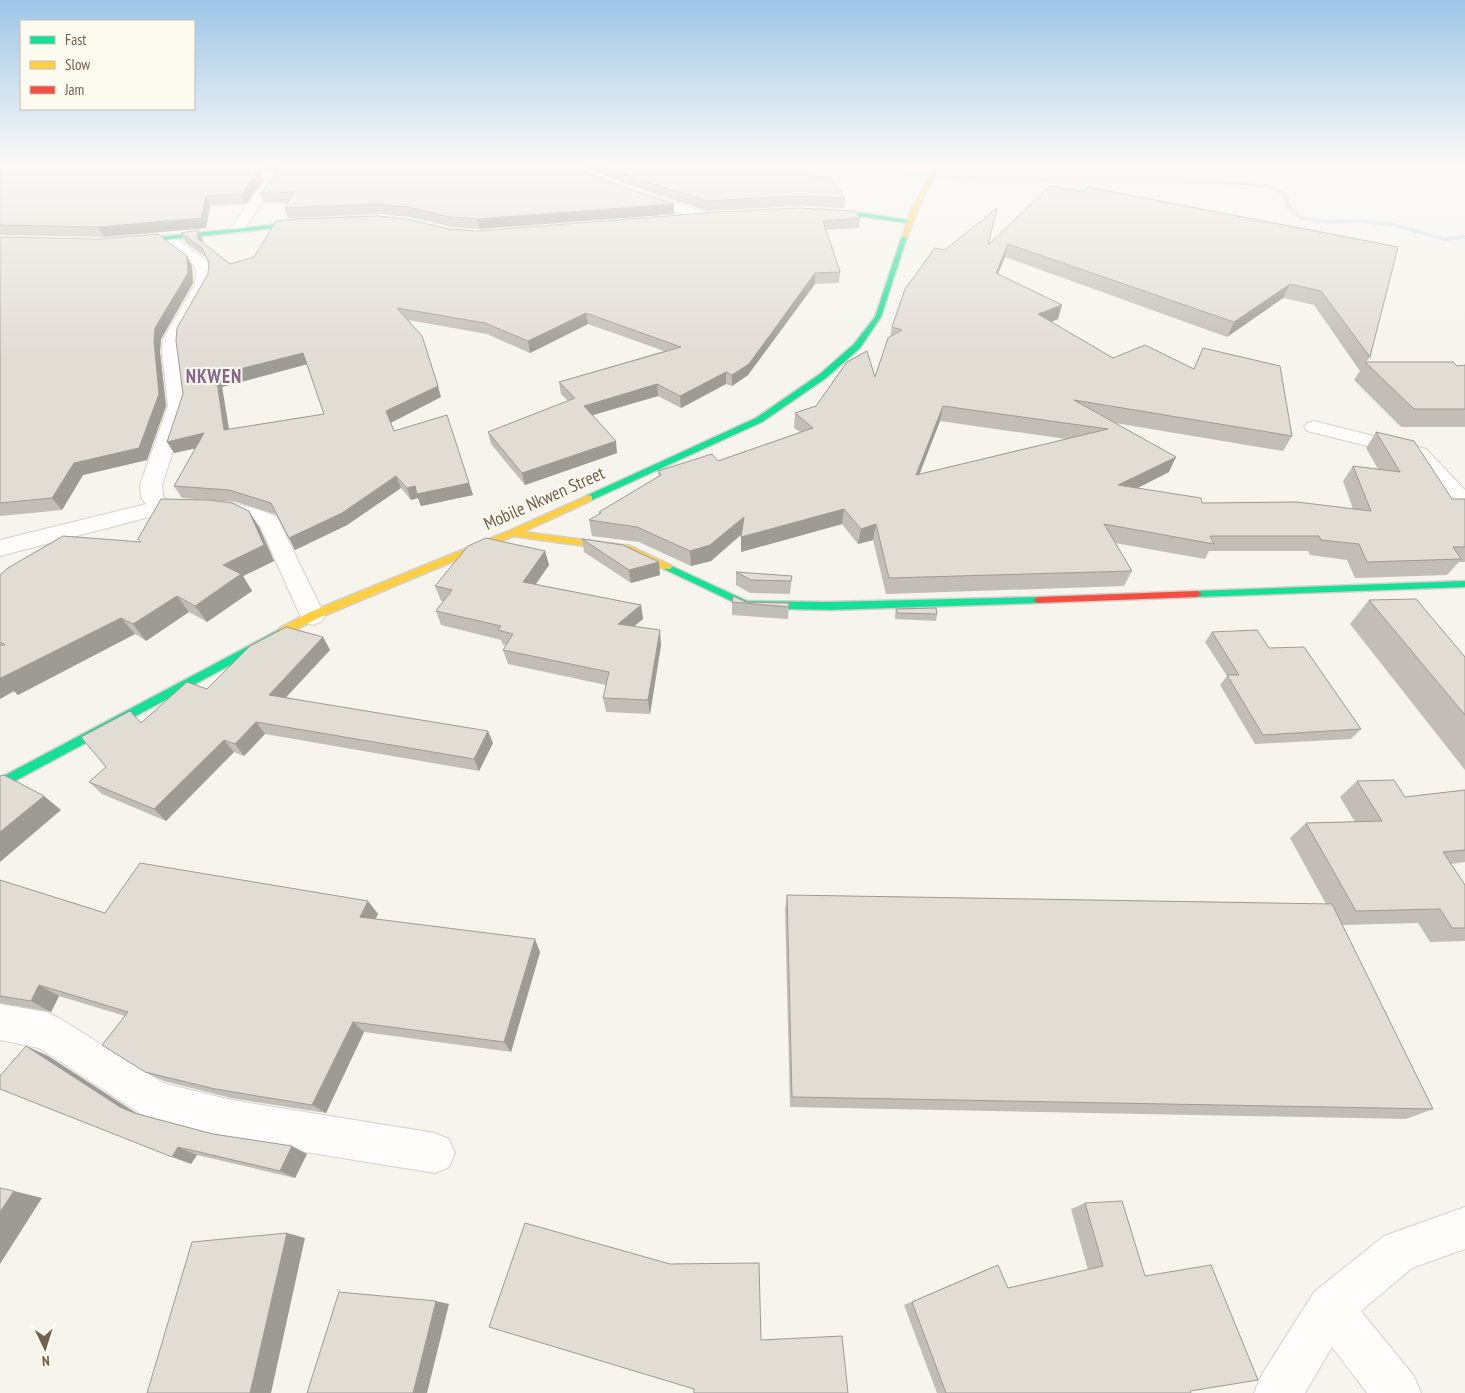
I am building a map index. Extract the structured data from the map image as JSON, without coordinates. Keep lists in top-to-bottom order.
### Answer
{
  "streets": {
    "main road": ["Mobile Nkwen Street"]
  },
  "districts": ["NKWEN"],
  "legend": ["Fast", "Slow", "Jam"],
  "north": "bottom"
}
